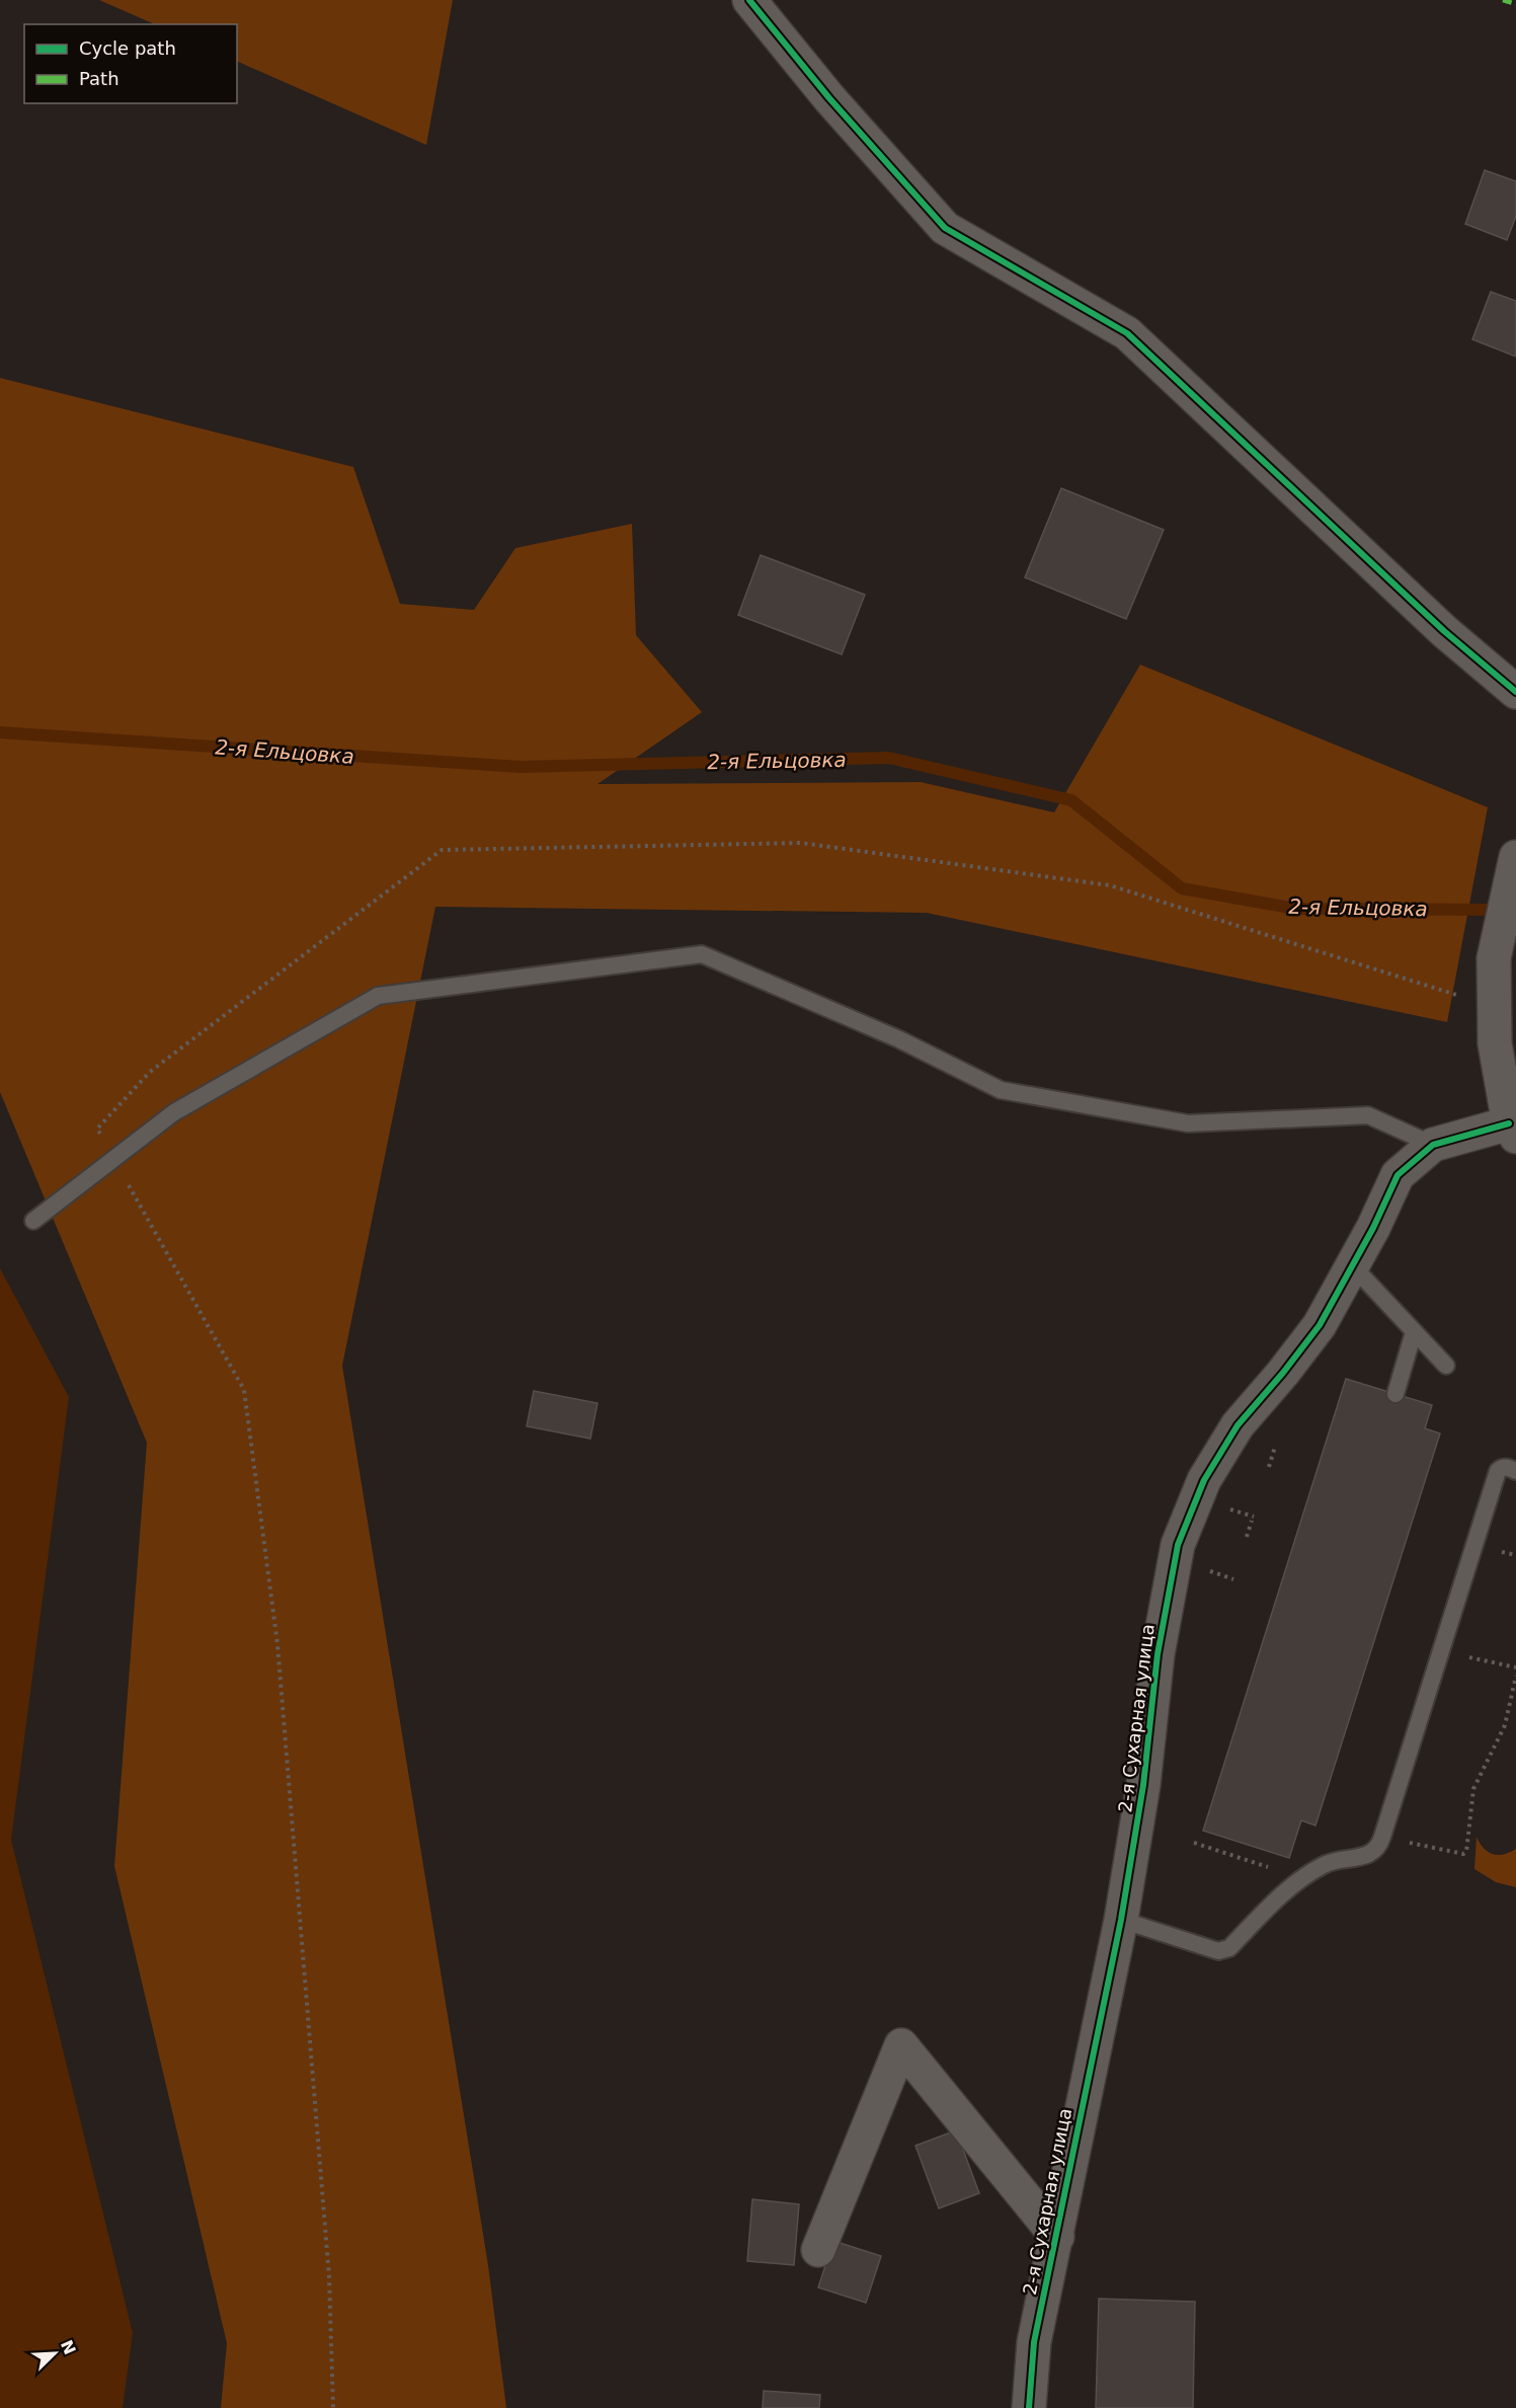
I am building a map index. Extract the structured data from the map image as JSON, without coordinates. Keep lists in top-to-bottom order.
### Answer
{
  "streets": {
    "street": ["2-я Сухарная улица"]
  },
  "water": ["2-я Ельцовка"],
  "legend": ["Cycle path", "Path"],
  "north": "top right"
}
